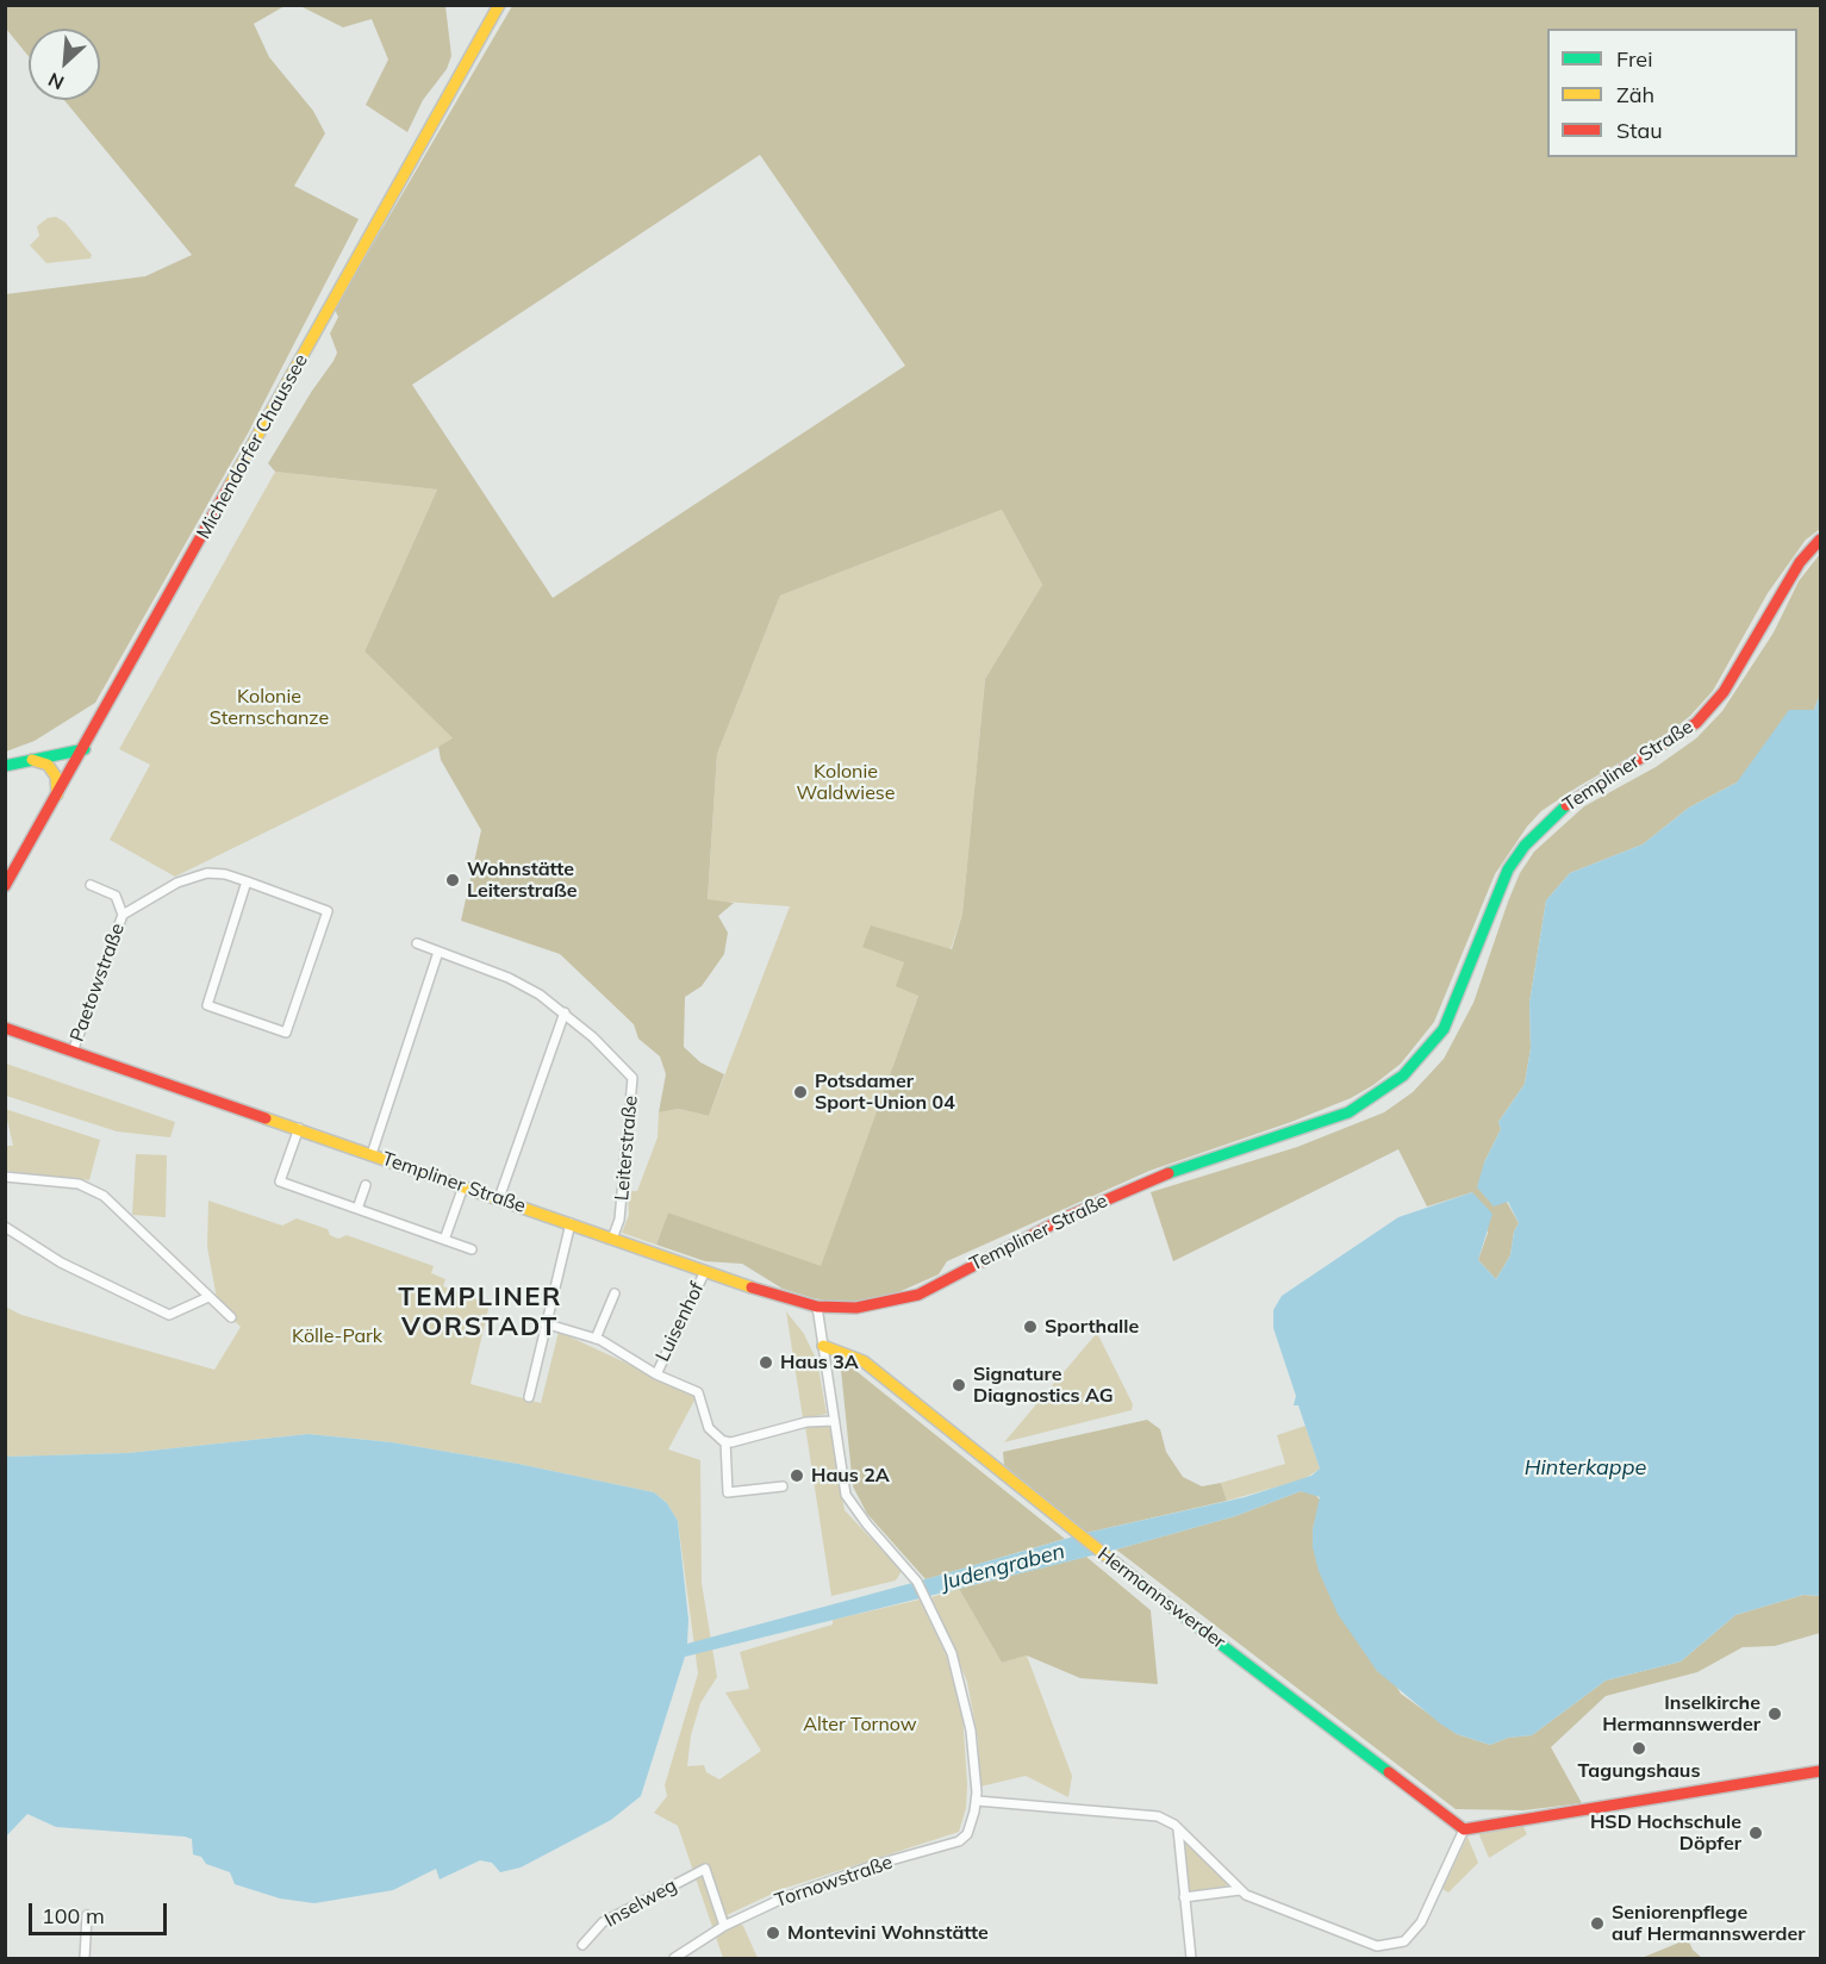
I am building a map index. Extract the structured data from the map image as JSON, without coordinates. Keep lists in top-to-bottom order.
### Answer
{
  "streets": {
    "street": [
      "Michendorfer Chaussee",
      "Templiner Straße",
      "Paetowstraße",
      "Leiterstraße",
      "Luisenhof",
      "Hermannswerder",
      "Tornowstraße",
      "Inselweg"
    ]
  },
  "crossings": [
    ["Templiner Straße", "Paetowstraße"],
    ["Templiner Straße", "Leiterstraße"],
    ["Templiner Straße", "Luisenhof"],
    ["Tornowstraße", "Inselweg"]
  ],
  "districts": ["TEMPLINER VORSTADT"],
  "water": ["Hinterkappe", "Judengraben"],
  "parks": [
    "Kolonie Sternschanze",
    "Kolonie Waldwiese",
    "Kölle-Park",
    "Alter Tornow"
  ],
  "places": [
    "Wohnstätte Leiterstraße",
    "Potsdamer Sport-Union 04",
    "Sporthalle",
    "Haus 3A",
    "Signature Diagnostics AG",
    "Haus 2A",
    "Inselkirche Hermannswerder",
    "Tagungshaus",
    "HSD Hochschule Döpfer",
    "Seniorenpflege auf Hermannswerder",
    "Montevini Wohnstätte"
  ],
  "legend": ["Frei", "Zäh", "Stau"],
  "scale_bar": "100 m",
  "north": "bottom left"
}
